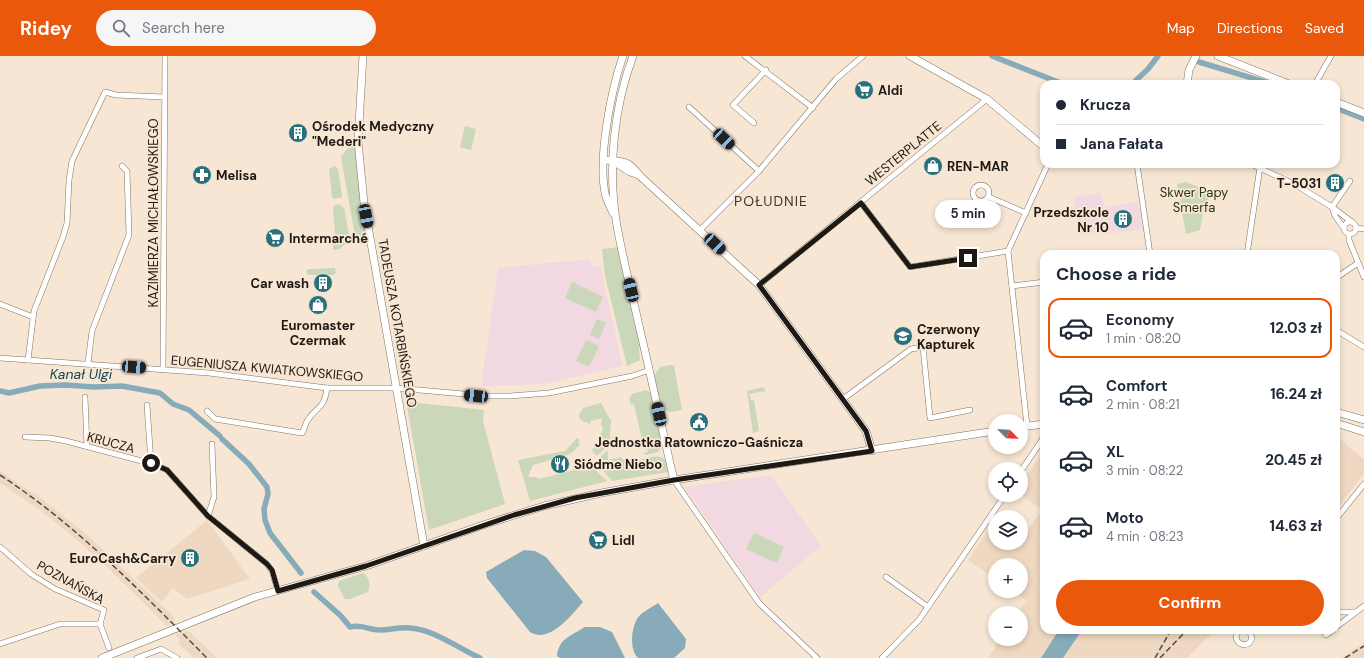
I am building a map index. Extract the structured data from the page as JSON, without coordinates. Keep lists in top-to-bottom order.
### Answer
{
  "streets": {
    "street": [
      "WESTERPLATTE",
      "KAZIMIERZA MICHAŁOWSKIEGO",
      "TADEUSZA KOTARBIŃSKIEGO",
      "EUGENIUSZA KWIATKOWSKIEGO",
      "KRUCZA",
      "POZNAŃSKA"
    ]
  },
  "crossings": [
    ["KAZIMIERZA MICHAŁOWSKIEGO", "EUGENIUSZA KWIATKOWSKIEGO"],
    ["TADEUSZA KOTARBIŃSKIEGO", "EUGENIUSZA KWIATKOWSKIEGO"]
  ],
  "districts": ["POŁUDNIE"],
  "water": ["Kanał Ulgi"],
  "parks": ["Skwer Papy Smerfa"],
  "places": {
    "supermarket": ["Aldi", "Intermarché", "Lidl"],
    "building": [
      "Ośrodek Medyczny \"Mederi\"",
      "T-5031",
      "Przedszkole Nr 10",
      "Car wash",
      "EuroCash&Carry"
    ],
    "shop": ["REN-MAR", "Euromaster Czermak"],
    "pharmacy": ["Melisa"],
    "school or university": ["Czerwony Kapturek"],
    "public building": ["Jednostka Ratowniczo-Gaśnicza"],
    "restaurant": ["Siódme Niebo"]
  },
  "north": "bottom right",
  "page": {
    "header": "Ridey",
    "search": "Search here",
    "nav": ["Map", "Directions", "Saved"],
    "banner": ["Krucza", "Jana Fałata"],
    "bubble": "5 min",
    "heading": "Choose a ride",
    "list": [
      {
        "name": "Economy",
        "note": "1 min · 08:20",
        "value": "12.03 zł"
      },
      {
        "name": "Comfort",
        "note": "2 min · 08:21",
        "value": "16.24 zł"
      },
      {
        "name": "XL",
        "note": "3 min · 08:22",
        "value": "20.45 zł"
      },
      {
        "name": "Moto",
        "note": "4 min · 08:23",
        "value": "14.63 zł"
      }
    ],
    "map_buttons": ["+", "−"],
    "buttons": "Confirm"
  }
}
